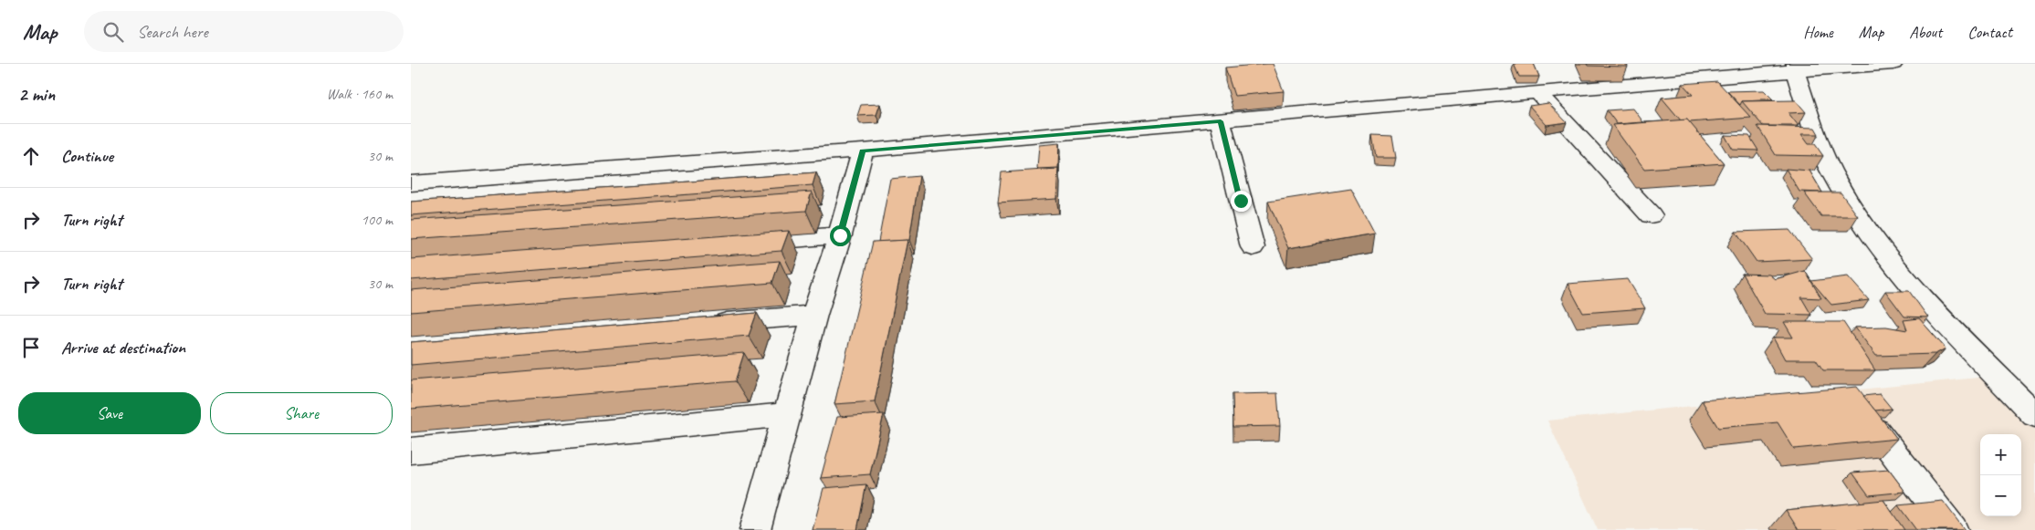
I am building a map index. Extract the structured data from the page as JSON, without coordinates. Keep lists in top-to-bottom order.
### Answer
{
  "page": {
    "header": "Map",
    "search": "Search here",
    "nav": [
      "Home",
      "Map",
      "About",
      "Contact"
    ],
    "heading": ["2 min", "Walk · 160 m"],
    "list": [
      ["Continue", "30 m"],
      ["Turn right", "100 m"],
      ["Turn right", "30 m"],
      "Arrive at destination"
    ],
    "buttons": ["Save", "Share"],
    "map_buttons": ["+", "−"]
  }
}
